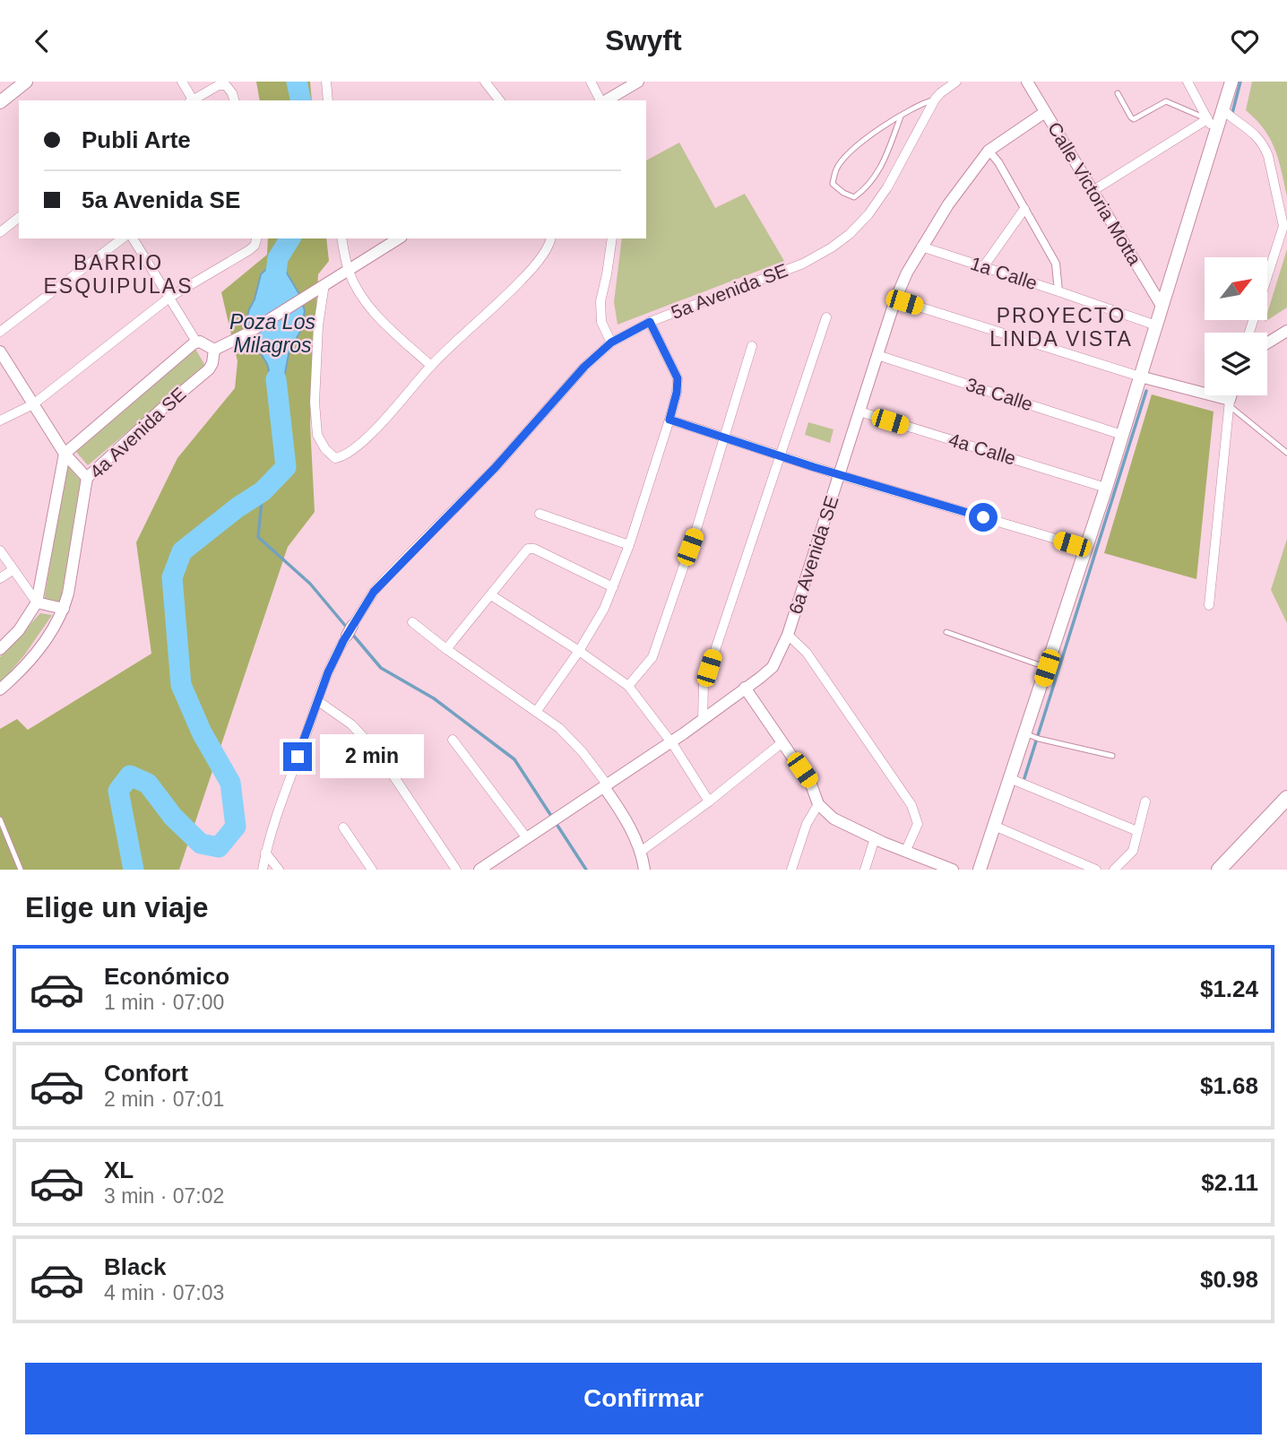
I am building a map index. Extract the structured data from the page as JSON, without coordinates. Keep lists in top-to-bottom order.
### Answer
{
  "streets": {
    "street": [
      "Calle Victoria Motta",
      "1a Calle",
      "5a Avenida SE",
      "3a Calle",
      "4a Avenida SE",
      "4a Calle",
      "6a Avenida SE"
    ]
  },
  "crossings": [
    ["Calle Victoria Motta", "6a Avenida SE"],
    ["1a Calle", "6a Avenida SE"],
    ["3a Calle", "6a Avenida SE"],
    ["4a Calle", "6a Avenida SE"]
  ],
  "districts": ["BARRIO ESQUIPULAS", "PROYECTO LINDA VISTA"],
  "water": ["Poza Los Milagros"],
  "north": "top right",
  "page": {
    "header": "Swyft",
    "banner": ["Publi Arte", "5a Avenida SE"],
    "bubble": "2 min",
    "heading": "Elige un viaje",
    "list": [
      {
        "name": "Económico",
        "note": "1 min · 07:00",
        "value": "$1.24"
      },
      {
        "name": "Confort",
        "note": "2 min · 07:01",
        "value": "$1.68"
      },
      {
        "name": "XL",
        "note": "3 min · 07:02",
        "value": "$2.11"
      },
      {
        "name": "Black",
        "note": "4 min · 07:03",
        "value": "$0.98"
      }
    ],
    "buttons": "Confirmar"
  }
}
